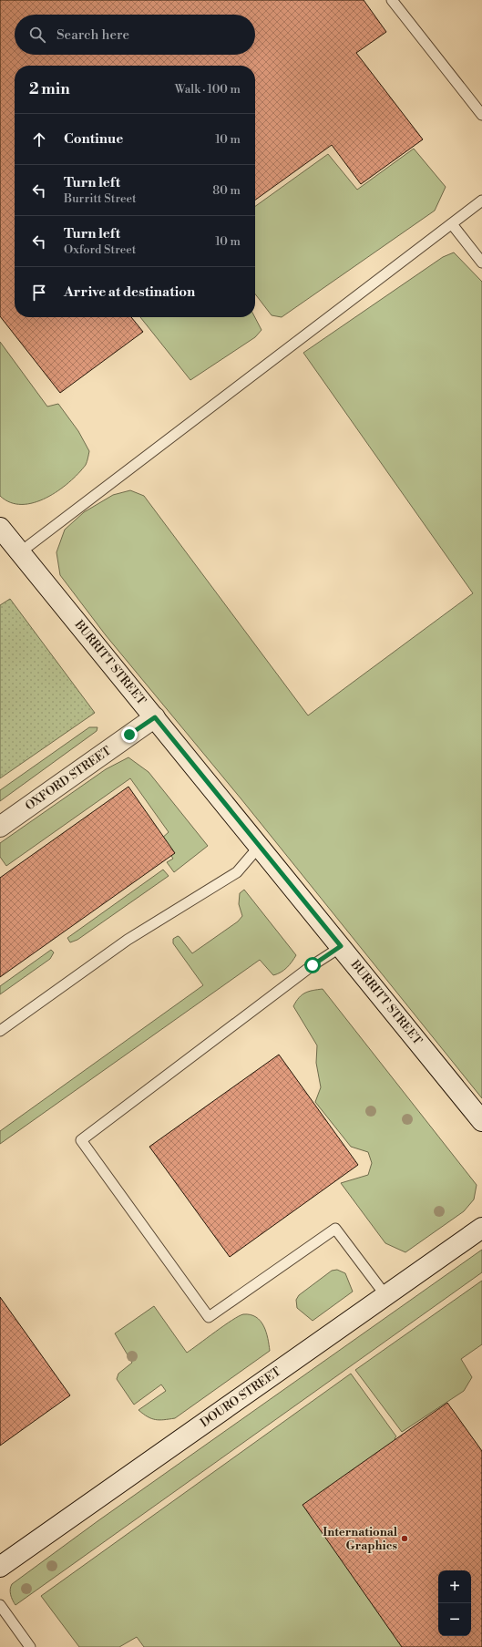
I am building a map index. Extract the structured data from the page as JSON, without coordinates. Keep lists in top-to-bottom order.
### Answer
{
  "streets": {
    "street": ["BURRITT STREET", "OXFORD STREET", "DOURO STREET"]
  },
  "crossings": [
    ["BURRITT STREET", "OXFORD STREET"]
  ],
  "places": ["International Graphics"],
  "page": {
    "search": "Search here",
    "heading": ["2 min", "Walk · 100 m"],
    "list": [
      ["Continue", "10 m"],
      ["Turn left", "Burritt Street", "80 m"],
      ["Turn left", "Oxford Street", "10 m"],
      "Arrive at destination"
    ],
    "map_buttons": ["+", "−"]
  }
}
